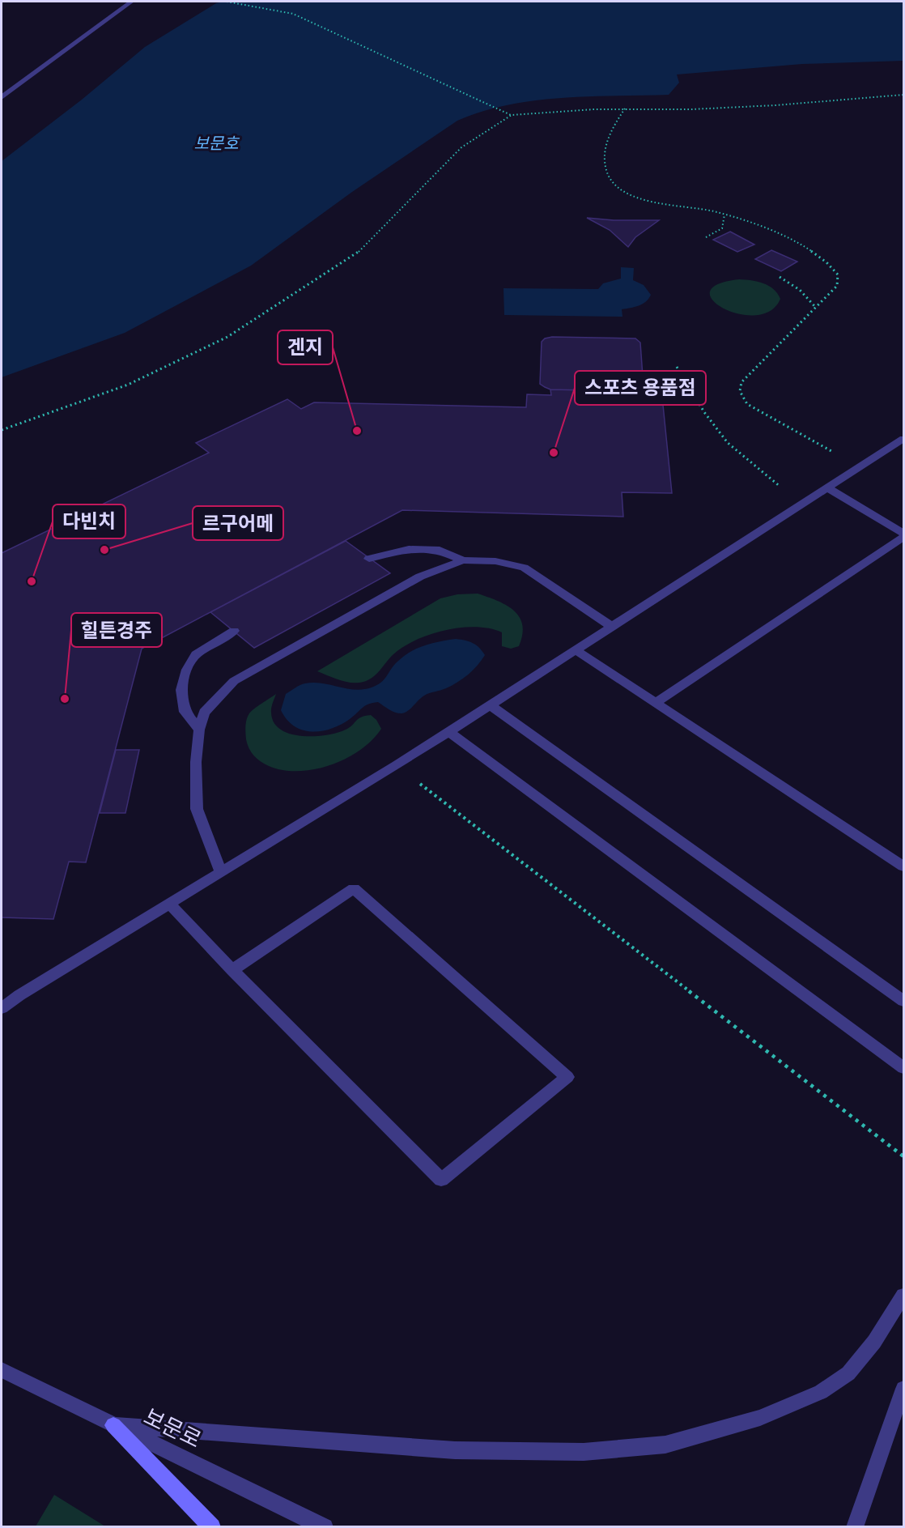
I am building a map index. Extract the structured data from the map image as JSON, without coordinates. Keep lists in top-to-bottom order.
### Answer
{
  "streets": {
    "street": ["보문로"]
  },
  "water": ["보문호"],
  "places": [
    "겐지",
    "스포츠 용품점",
    "르구어메",
    "다빈치",
    "힐튼경주"
  ]
}
